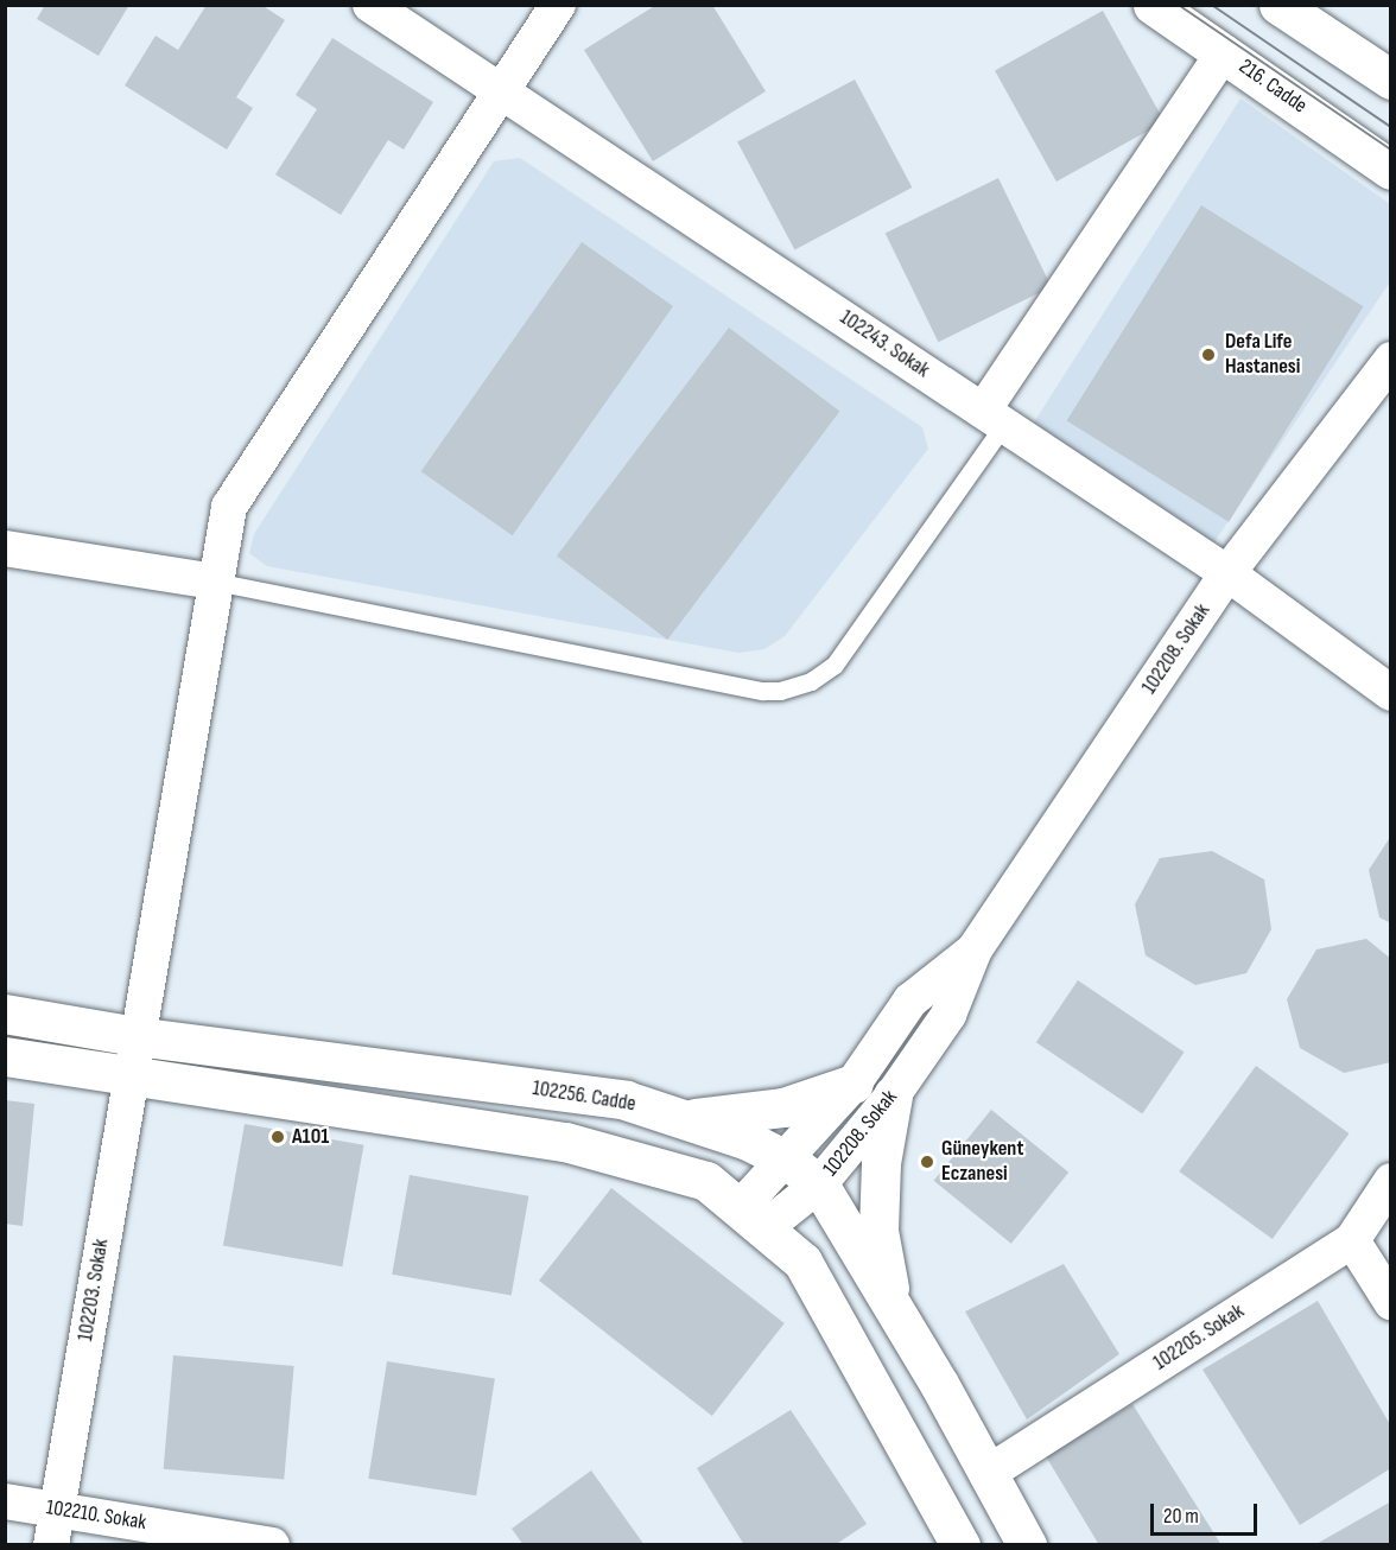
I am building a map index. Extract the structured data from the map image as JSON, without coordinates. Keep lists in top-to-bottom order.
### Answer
{
  "streets": {
    "street": [
      "216. Cadde",
      "102243. Sokak",
      "102208. Sokak",
      "102256. Cadde",
      "102203. Sokak",
      "102205. Sokak",
      "102210. Sokak"
    ]
  },
  "crossings": [
    ["102243. Sokak", "102208. Sokak"],
    ["102243. Sokak", "102203. Sokak"],
    ["102208. Sokak", "102256. Cadde"],
    ["102256. Cadde", "102203. Sokak"],
    ["102256. Cadde", "102205. Sokak"],
    ["102203. Sokak", "102210. Sokak"]
  ],
  "places": ["Defa Life Hastanesi", "A101", "Güneykent Eczanesi"],
  "scale_bar": "20 m"
}
